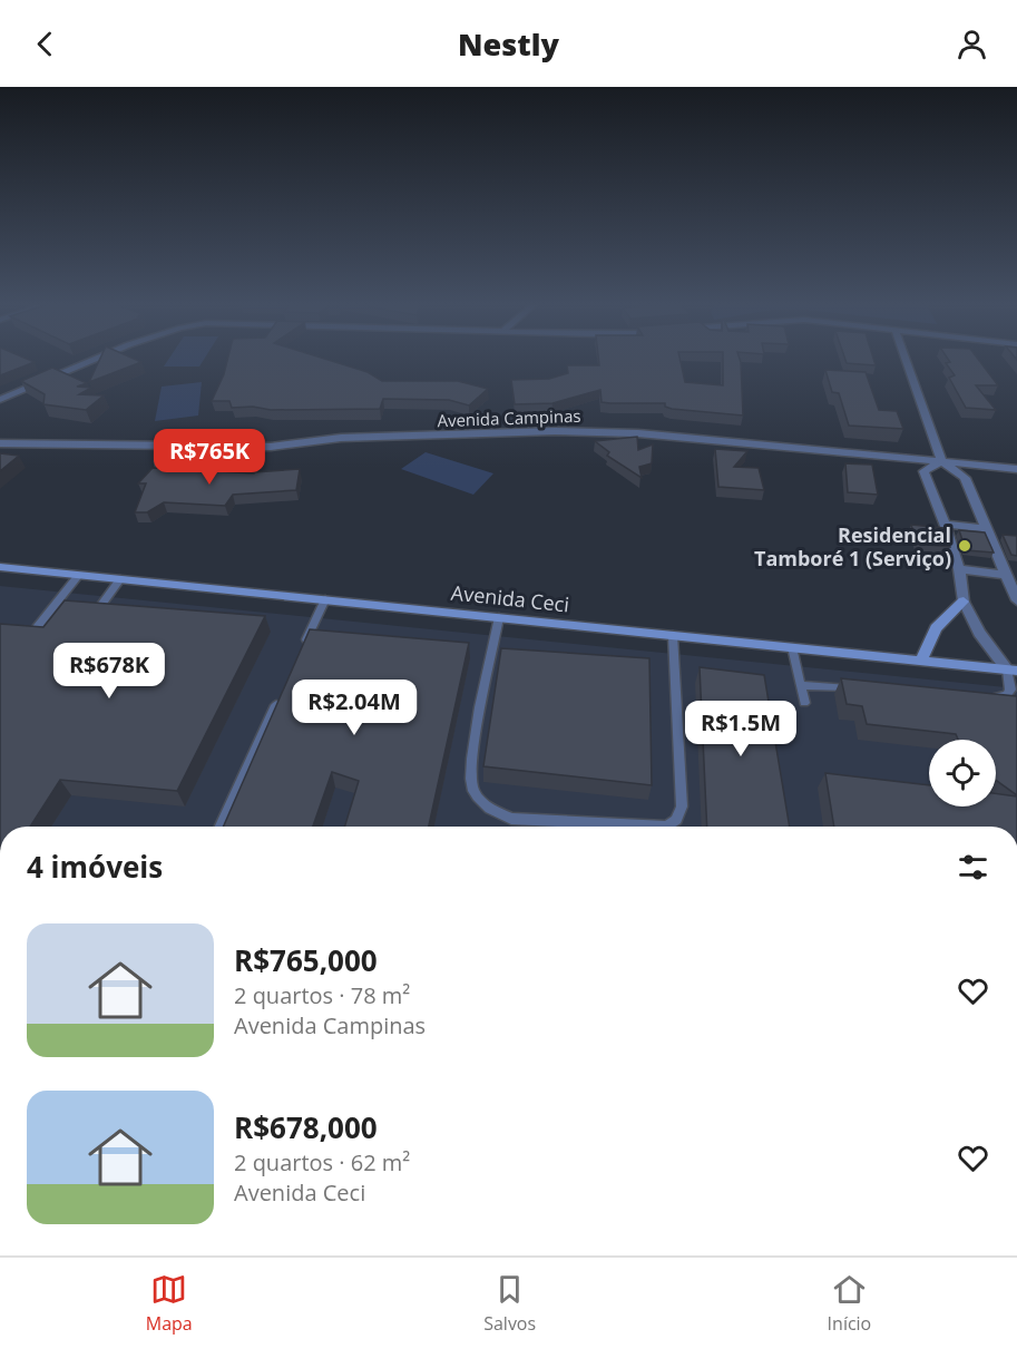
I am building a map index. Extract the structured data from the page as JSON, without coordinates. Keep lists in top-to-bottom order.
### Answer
{
  "streets": {
    "main road": ["Avenida Ceci"],
    "street": ["Avenida Campinas"]
  },
  "places": ["Residencial Tamboré 1 (Serviço)"],
  "page": {
    "header": "Nestly",
    "price": [
      "R$765K",
      "R$678K",
      "R$2.04M",
      "R$1.5M"
    ],
    "heading": "4 imóveis",
    "list": [
      {
        "name": "R$765,000",
        "note": "2 quartos · 78 m² · Avenida Campinas"
      },
      {
        "name": "R$678,000",
        "note": "2 quartos · 62 m² · Avenida Ceci"
      }
    ],
    "tabs": ["Mapa", "Salvos", "Início"]
  }
}
